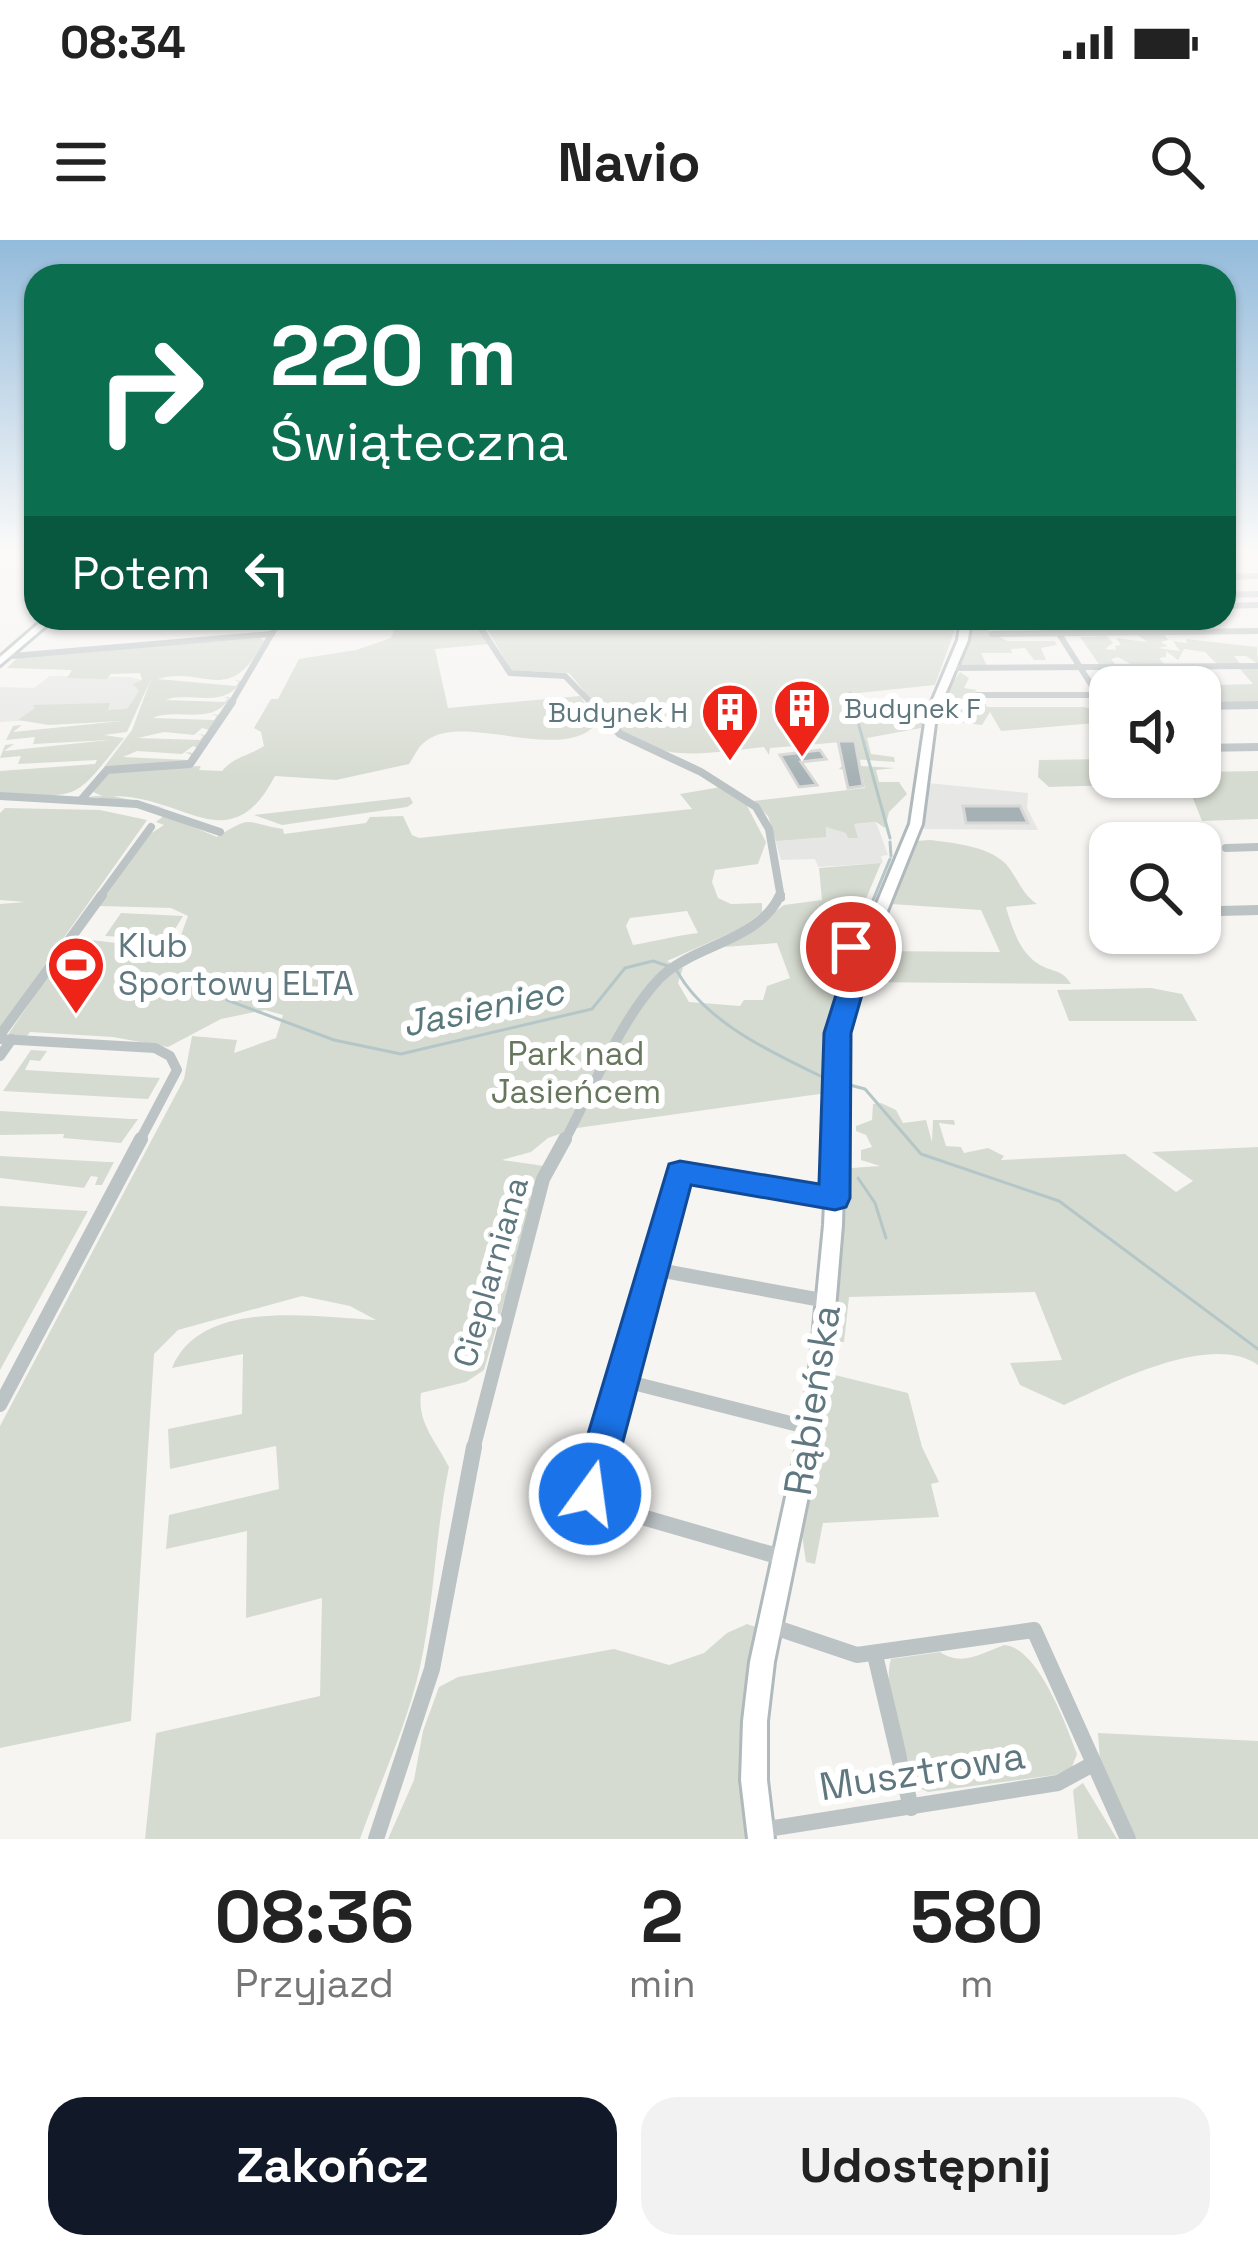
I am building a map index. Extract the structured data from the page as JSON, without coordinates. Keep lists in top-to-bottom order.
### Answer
{
  "streets": {
    "street": ["Cieplarniana", "Rąbieńska", "Musztrowa"]
  },
  "crossings": [
    ["Rąbieńska", "Musztrowa"]
  ],
  "water": ["Jasieniec"],
  "parks": ["Park nad Jasieńcem"],
  "places": {
    "building": ["Budynek F", "Budynek H"],
    "sports": ["Klub Sportowy ELTA"]
  },
  "page": {
    "status": "08:34",
    "header": "Navio",
    "turn": ["220 m", "Świąteczna"],
    "then": "Potem",
    "eta": [
      "08:36",
      "Przyjazd",
      "2",
      "min",
      "580",
      "m"
    ],
    "buttons": ["Zakończ", "Udostępnij"]
  }
}
